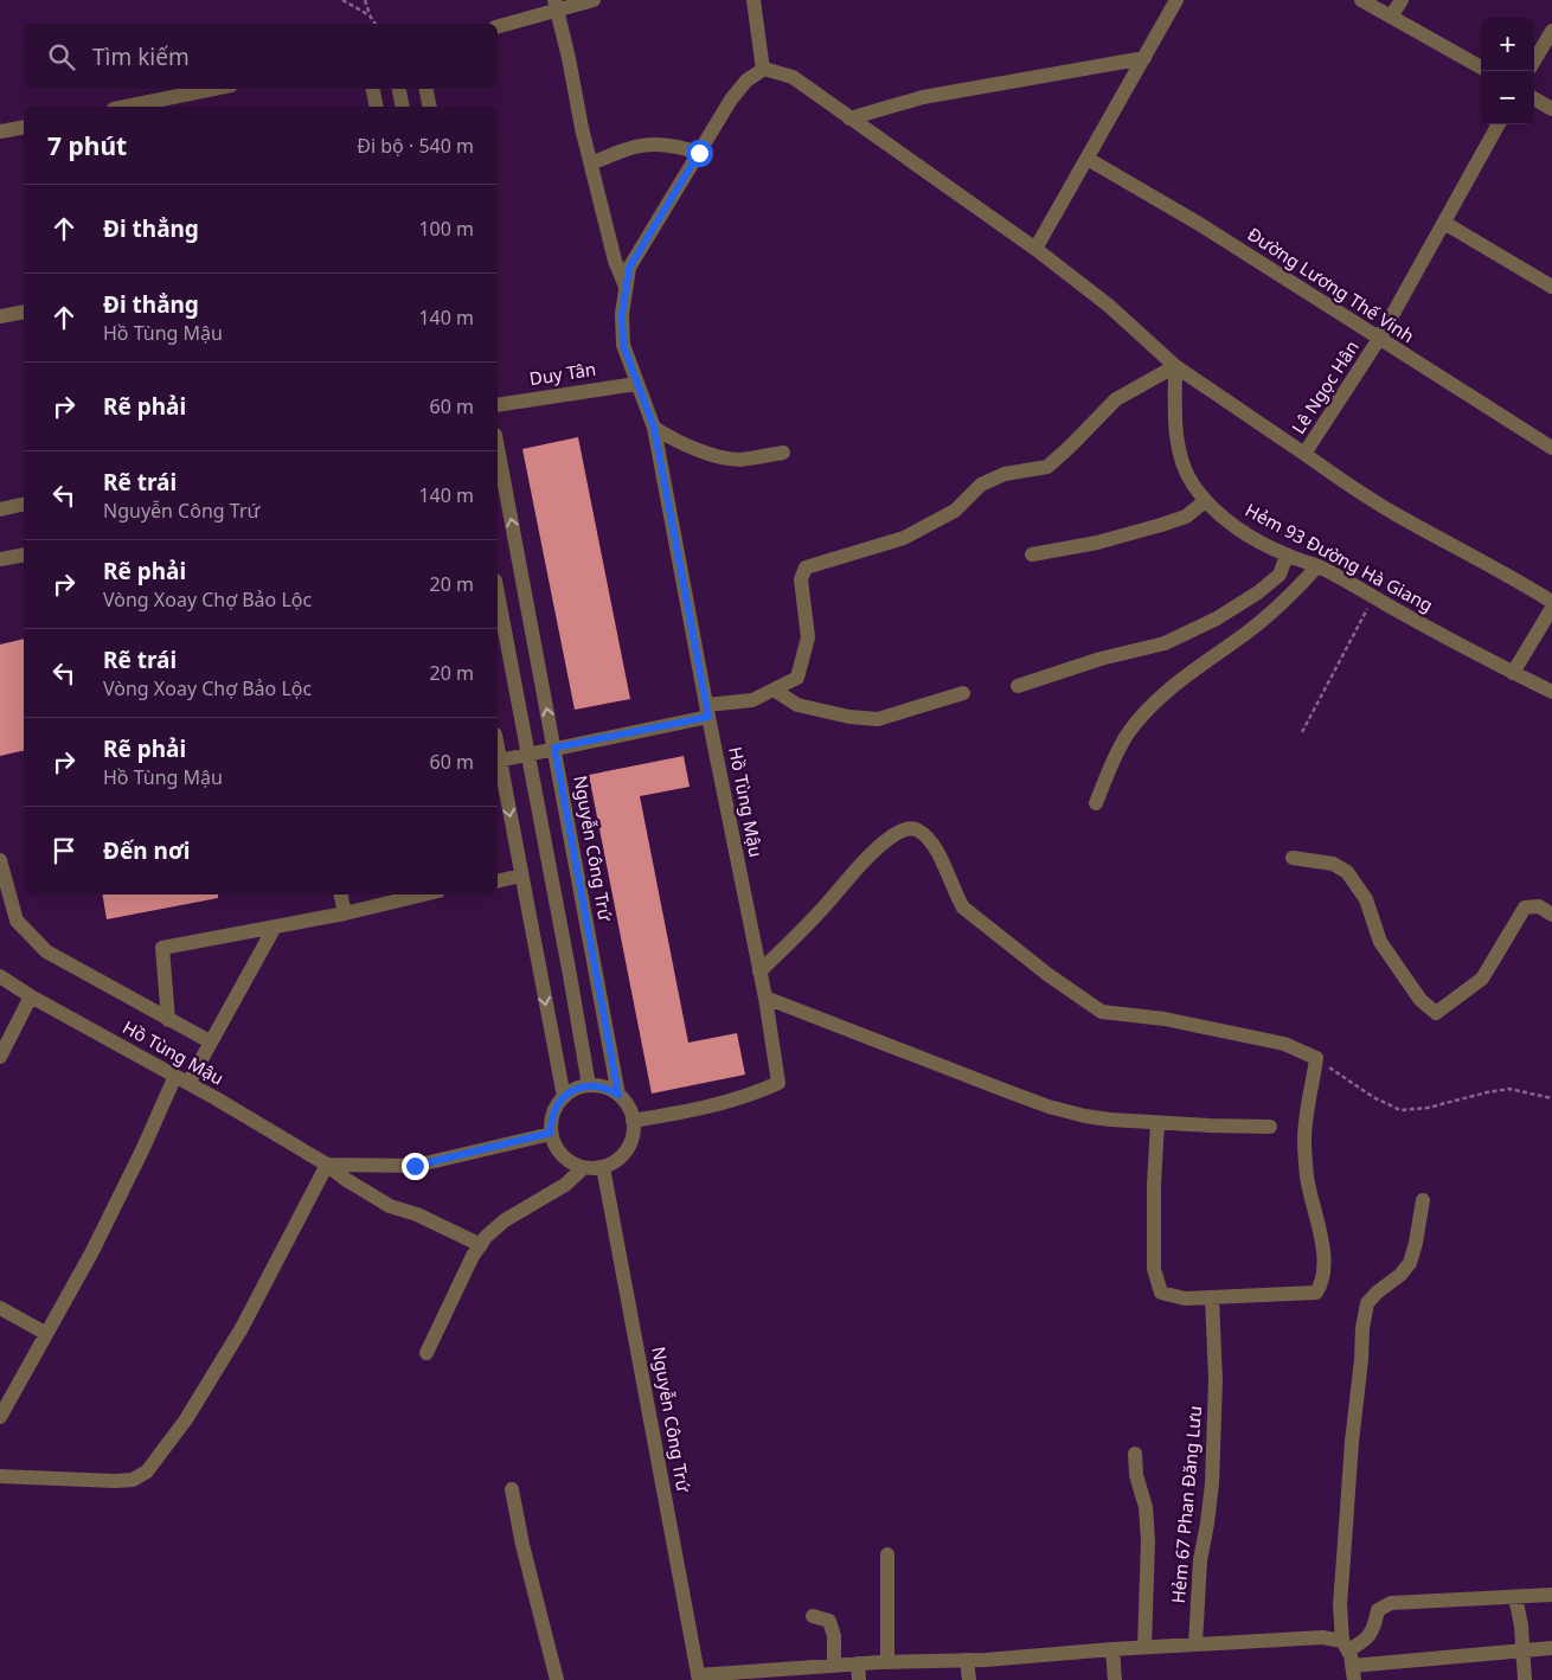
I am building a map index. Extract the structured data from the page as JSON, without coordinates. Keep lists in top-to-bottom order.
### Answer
{
  "streets": {
    "street": [
      "Đường Lương Thế Vinh",
      "Duy Tân",
      "Lê Ngọc Hân",
      "Hẻm 93 Đường Hà Giang",
      "Hồ Tùng Mậu",
      "Nguyễn Công Trứ",
      "Hẻm 67 Phan Đăng Lưu"
    ]
  },
  "crossings": [
    ["Đường Lương Thế Vinh", "Lê Ngọc Hân"],
    ["Duy Tân", "Hồ Tùng Mậu"],
    ["Hồ Tùng Mậu", "Nguyễn Công Trứ"]
  ],
  "page": {
    "map_buttons": ["+", "−"],
    "search": "Tìm kiếm",
    "heading": ["7 phút", "Đi bộ · 540 m"],
    "list": [
      ["Đi thẳng", "100 m"],
      ["Đi thẳng", "Hồ Tùng Mậu", "140 m"],
      ["Rẽ phải", "60 m"],
      ["Rẽ trái", "Nguyễn Công Trứ", "140 m"],
      ["Rẽ phải", "Vòng Xoay Chợ Bảo Lộc", "20 m"],
      ["Rẽ trái", "Vòng Xoay Chợ Bảo Lộc", "20 m"],
      ["Rẽ phải", "Hồ Tùng Mậu", "60 m"],
      "Đến nơi"
    ]
  }
}
